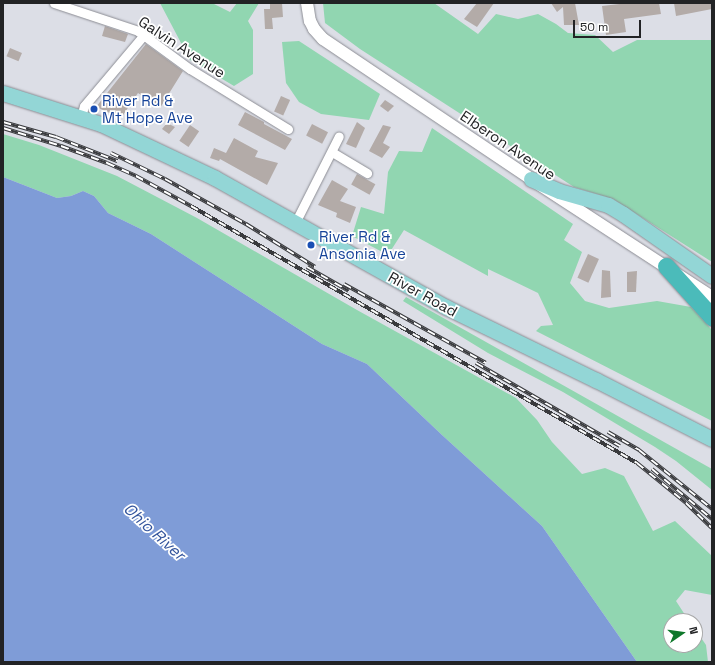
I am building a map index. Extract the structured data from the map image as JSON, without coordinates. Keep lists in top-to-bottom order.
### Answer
{
  "streets": {
    "main road": ["River Road"],
    "street": ["Galvin Avenue", "Elberon Avenue"]
  },
  "water": ["Ohio River"],
  "places": ["River Rd & Mt Hope Ave", "River Rd & Ansonia Ave"],
  "scale_bar": "50 m",
  "north": "right"
}
